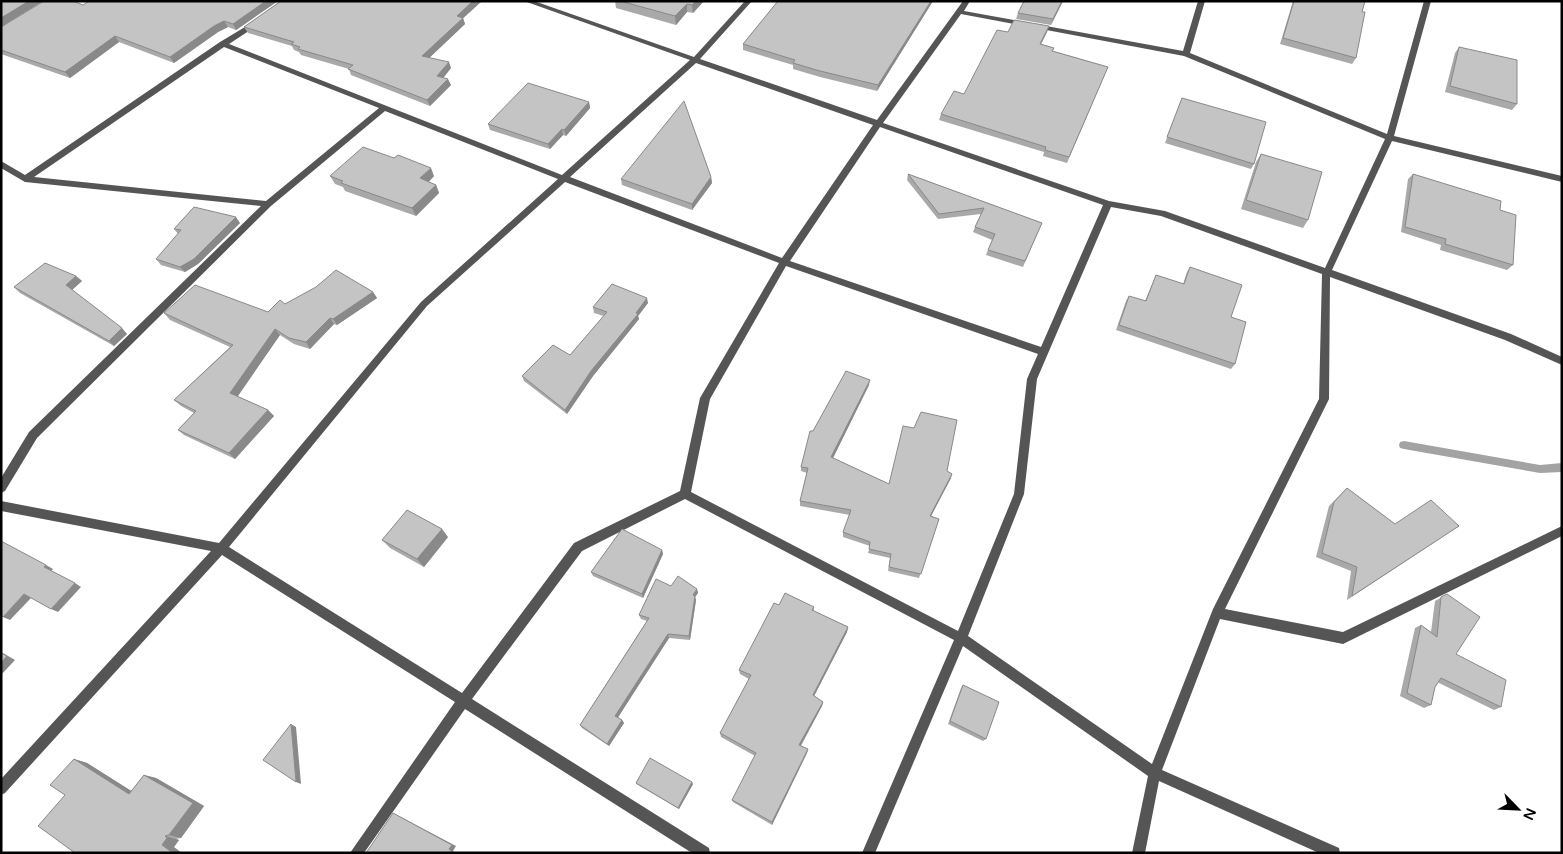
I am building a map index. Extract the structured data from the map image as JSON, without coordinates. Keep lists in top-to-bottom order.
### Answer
{
  "north": "bottom right"
}
